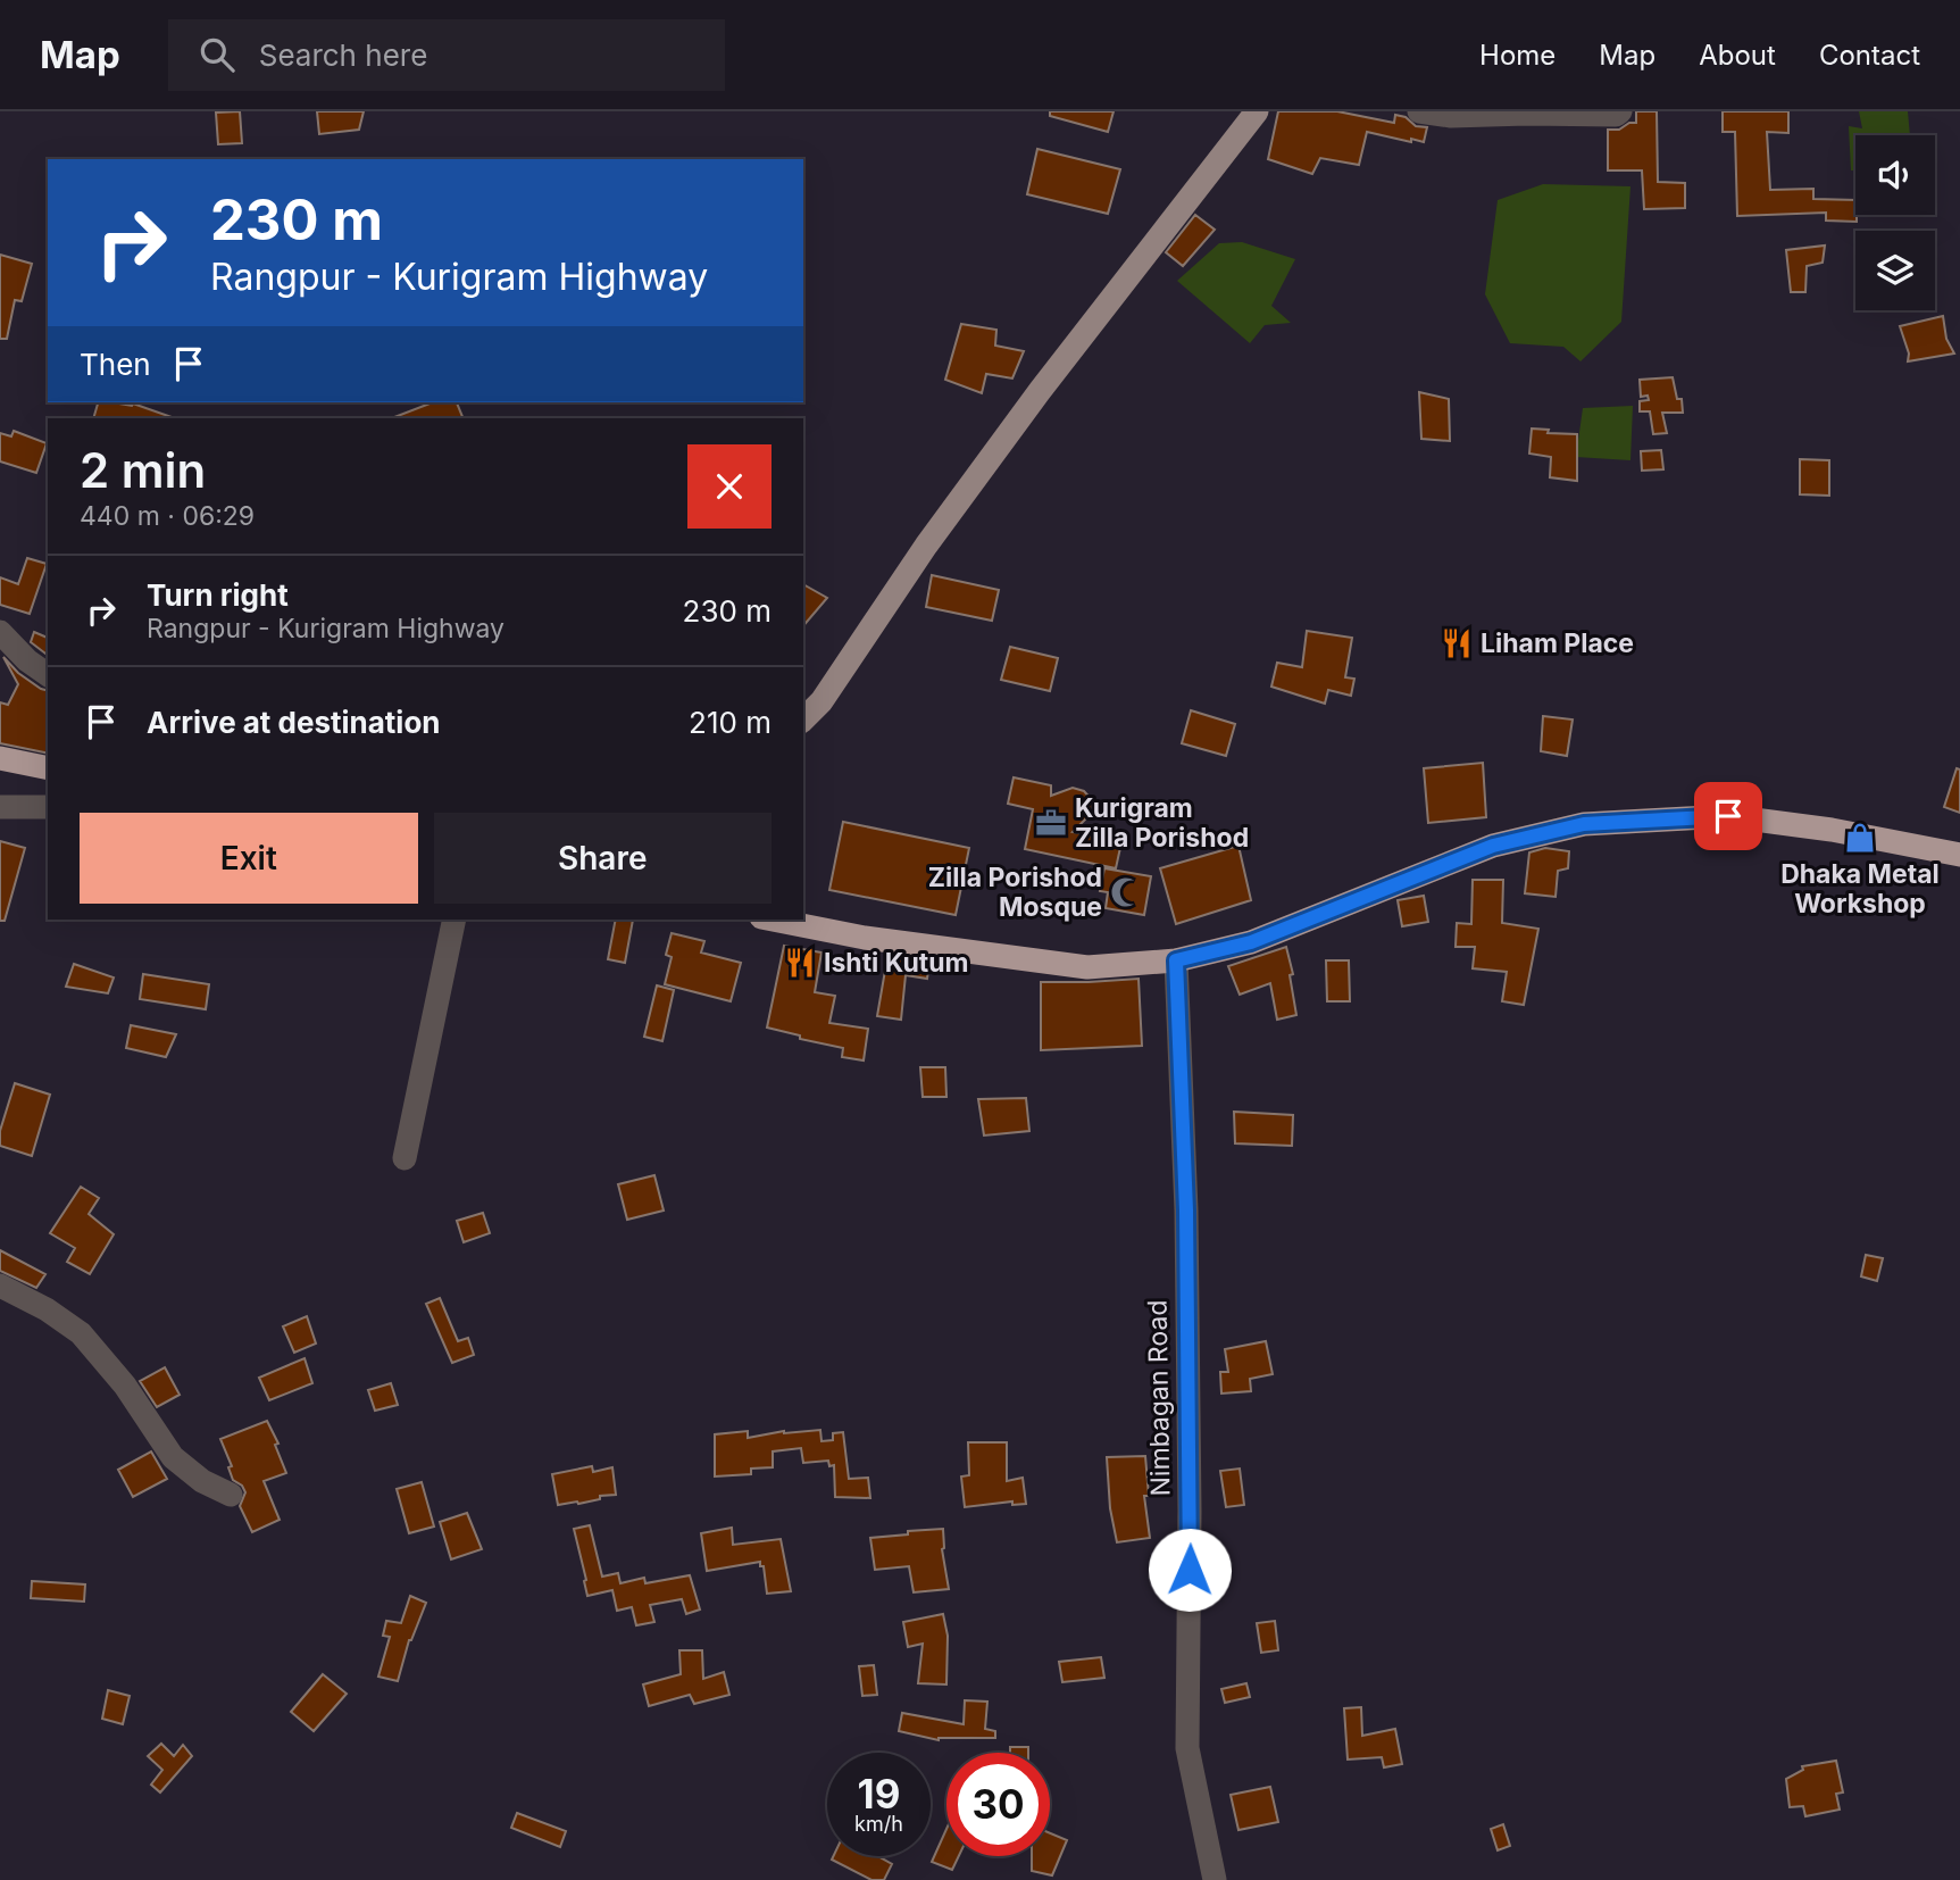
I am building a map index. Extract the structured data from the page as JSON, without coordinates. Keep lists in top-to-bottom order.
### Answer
{
  "streets": {
    "street": ["Nimbagan Road"]
  },
  "places": {
    "restaurant": ["Liham Place", "Ishti Kutum"],
    "office": ["Kurigram Zilla Porishod"],
    "shop": ["Dhaka Metal Workshop"],
    "mosque": ["Zilla Porishod Mosque"]
  },
  "page": {
    "header": "Map",
    "search": "Search here",
    "nav": [
      "Home",
      "Map",
      "About",
      "Contact"
    ],
    "turn": ["230 m", "Rangpur - Kurigram Highway"],
    "then": "Then",
    "heading": ["2 min", "440 m · 06:29"],
    "list": [
      {
        "name": "Turn right",
        "note": "Rangpur - Kurigram Highway",
        "value": "230 m"
      },
      {
        "name": "Arrive at destination",
        "value": "210 m"
      }
    ],
    "buttons": ["Exit", "Share"],
    "speed": "19 km/h",
    "limit": "30"
  }
}
